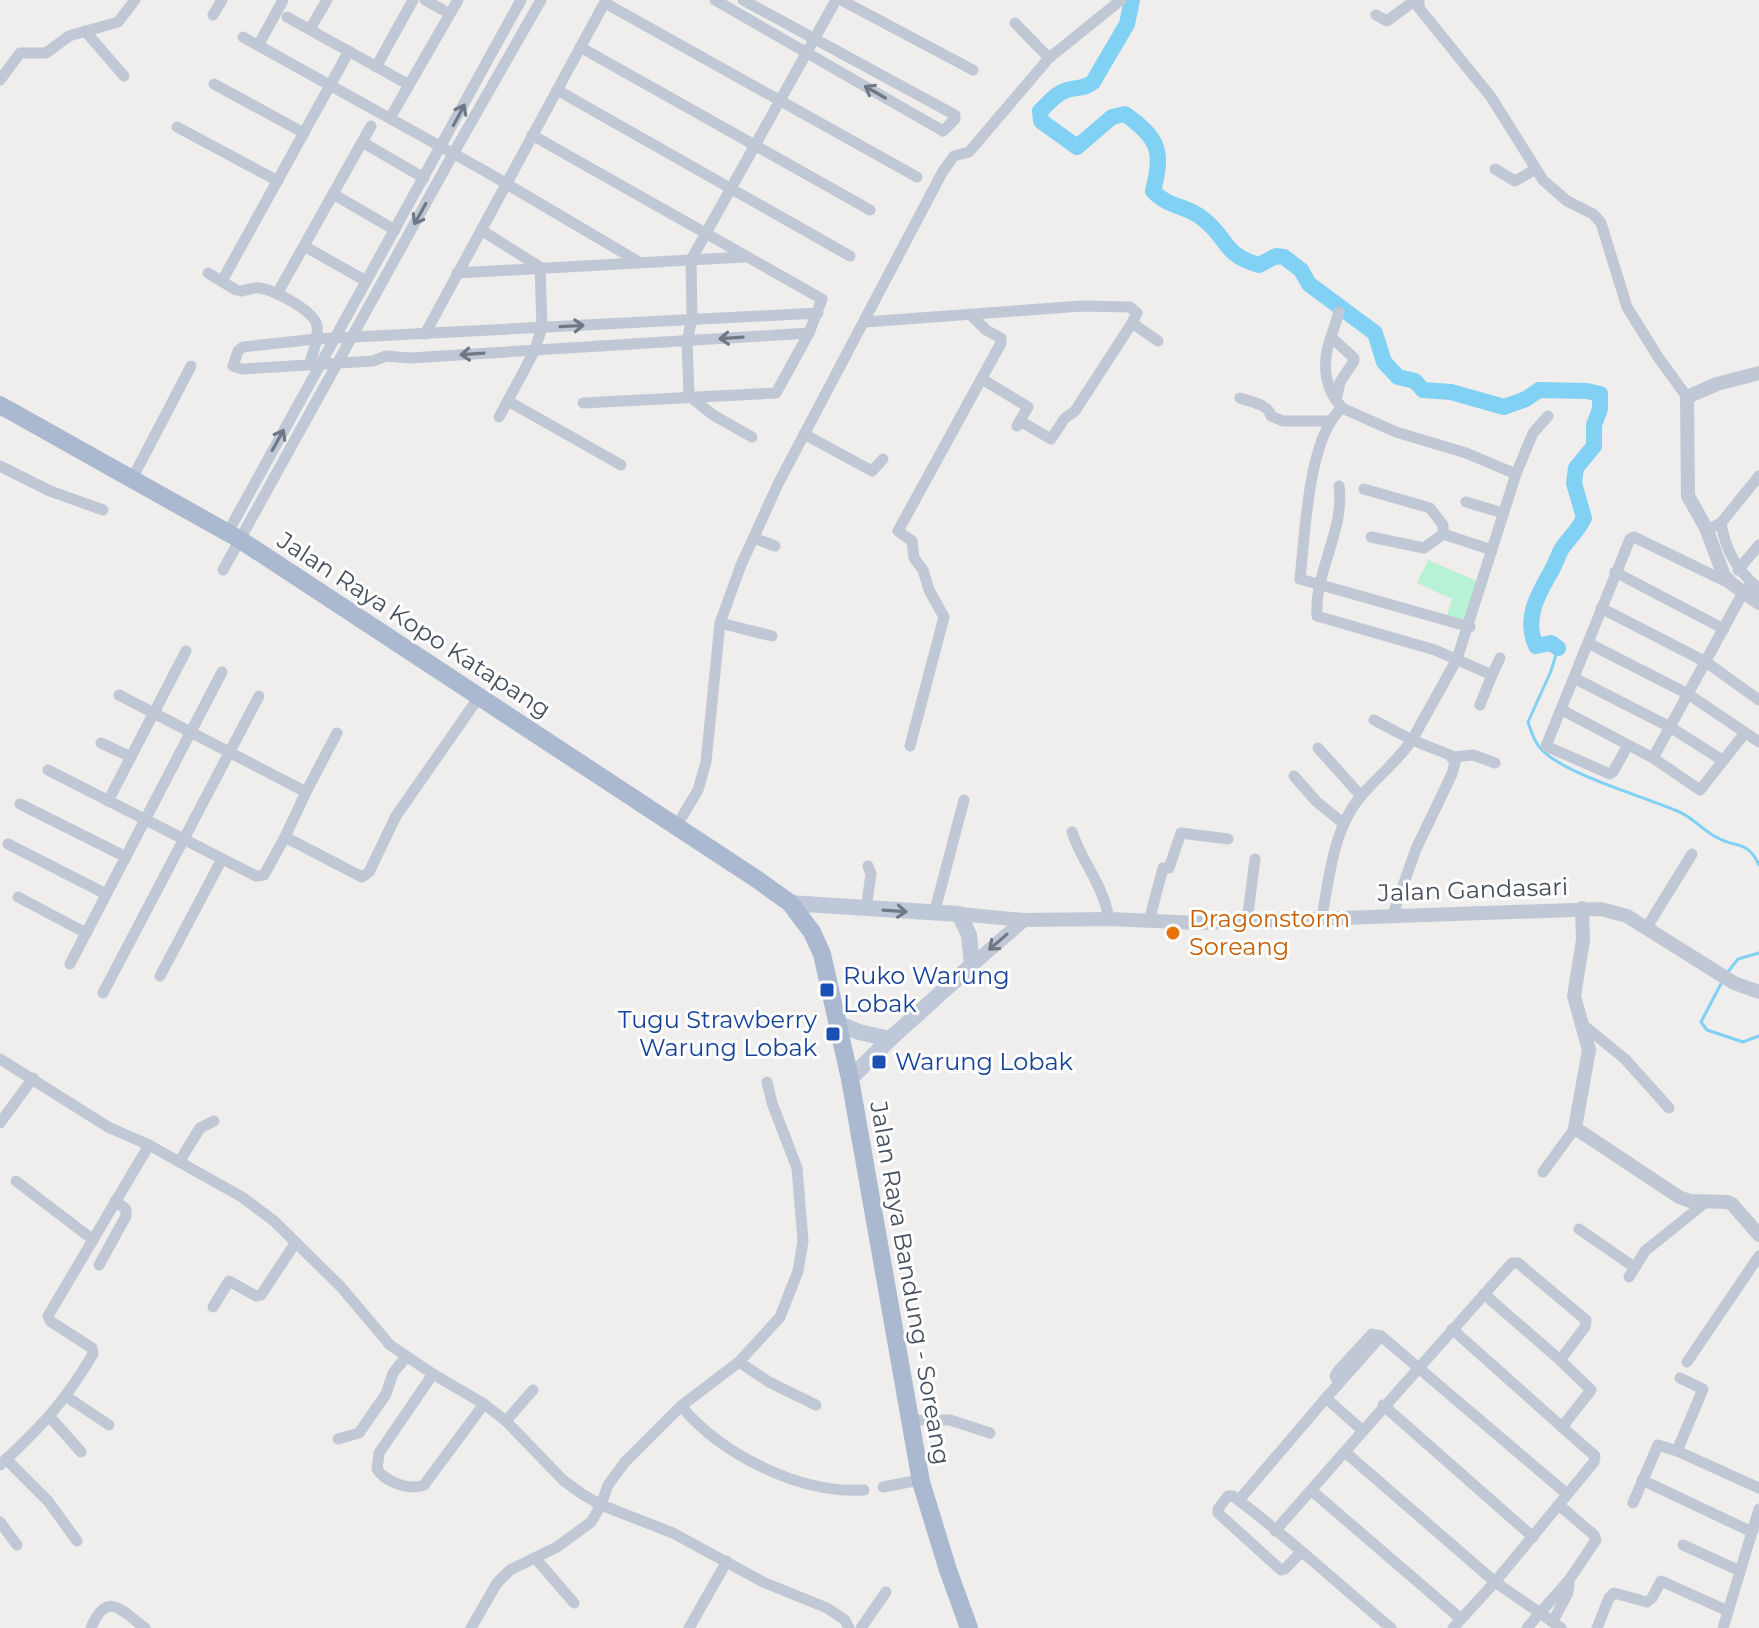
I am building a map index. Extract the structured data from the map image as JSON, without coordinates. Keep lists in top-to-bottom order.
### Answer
{
  "streets": {
    "main road": ["Jalan Raya Kopo Katapang", "Jalan Raya Bandung - Soreang"],
    "street": ["Jalan Gandasari"]
  },
  "crossings": [
    ["Jalan Raya Kopo Katapang", "Jalan Raya Bandung - Soreang"]
  ],
  "places": {
    "other": ["Dragonstorm Soreang"],
    "transit": ["Ruko Warung Lobak", "Tugu Strawberry Warung Lobak", "Warung Lobak"]
  }
}
